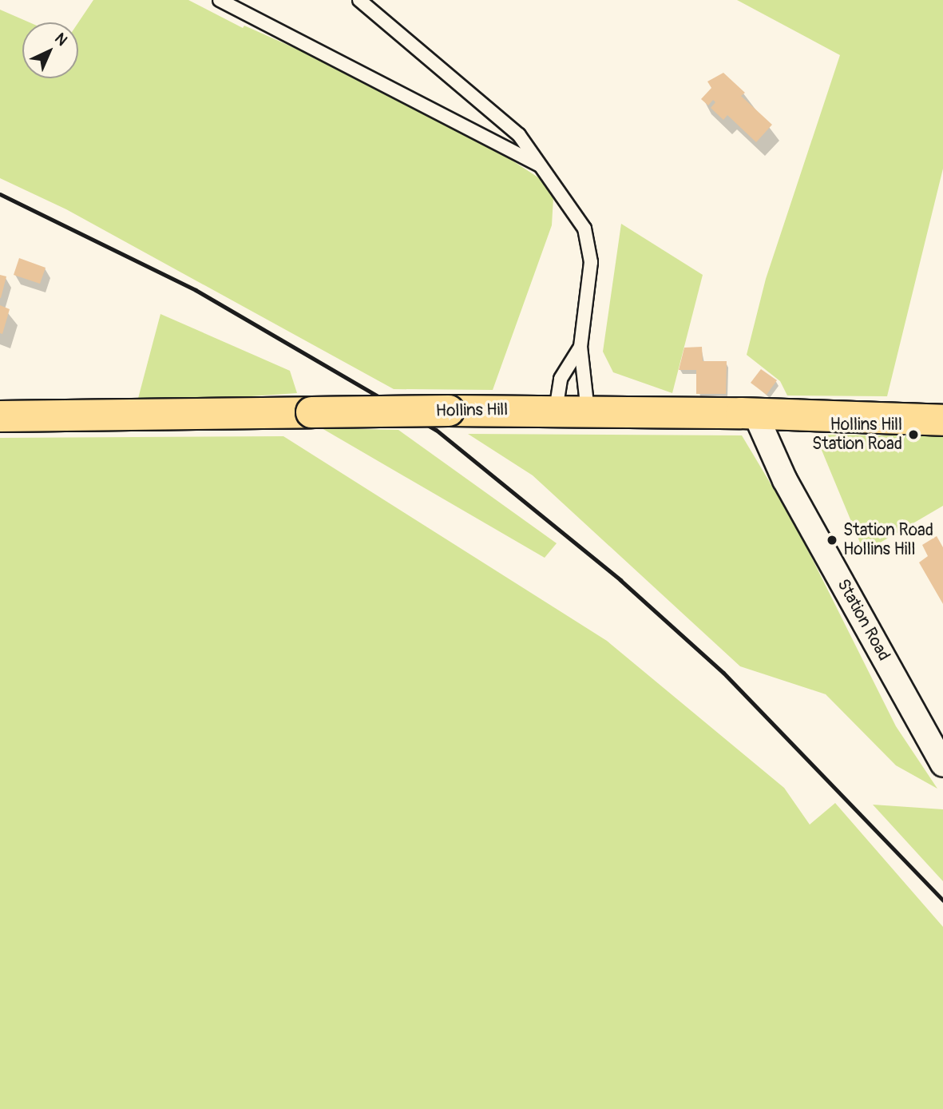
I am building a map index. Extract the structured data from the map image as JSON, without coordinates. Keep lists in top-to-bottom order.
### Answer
{
  "streets": {
    "main road": ["Hollins Hill"],
    "street": ["Station Road"]
  },
  "crossings": [
    ["Hollins Hill", "Station Road"]
  ],
  "places": ["Hollins Hill Station Road", "Station Road Hollins Hill"],
  "north": "top right"
}
